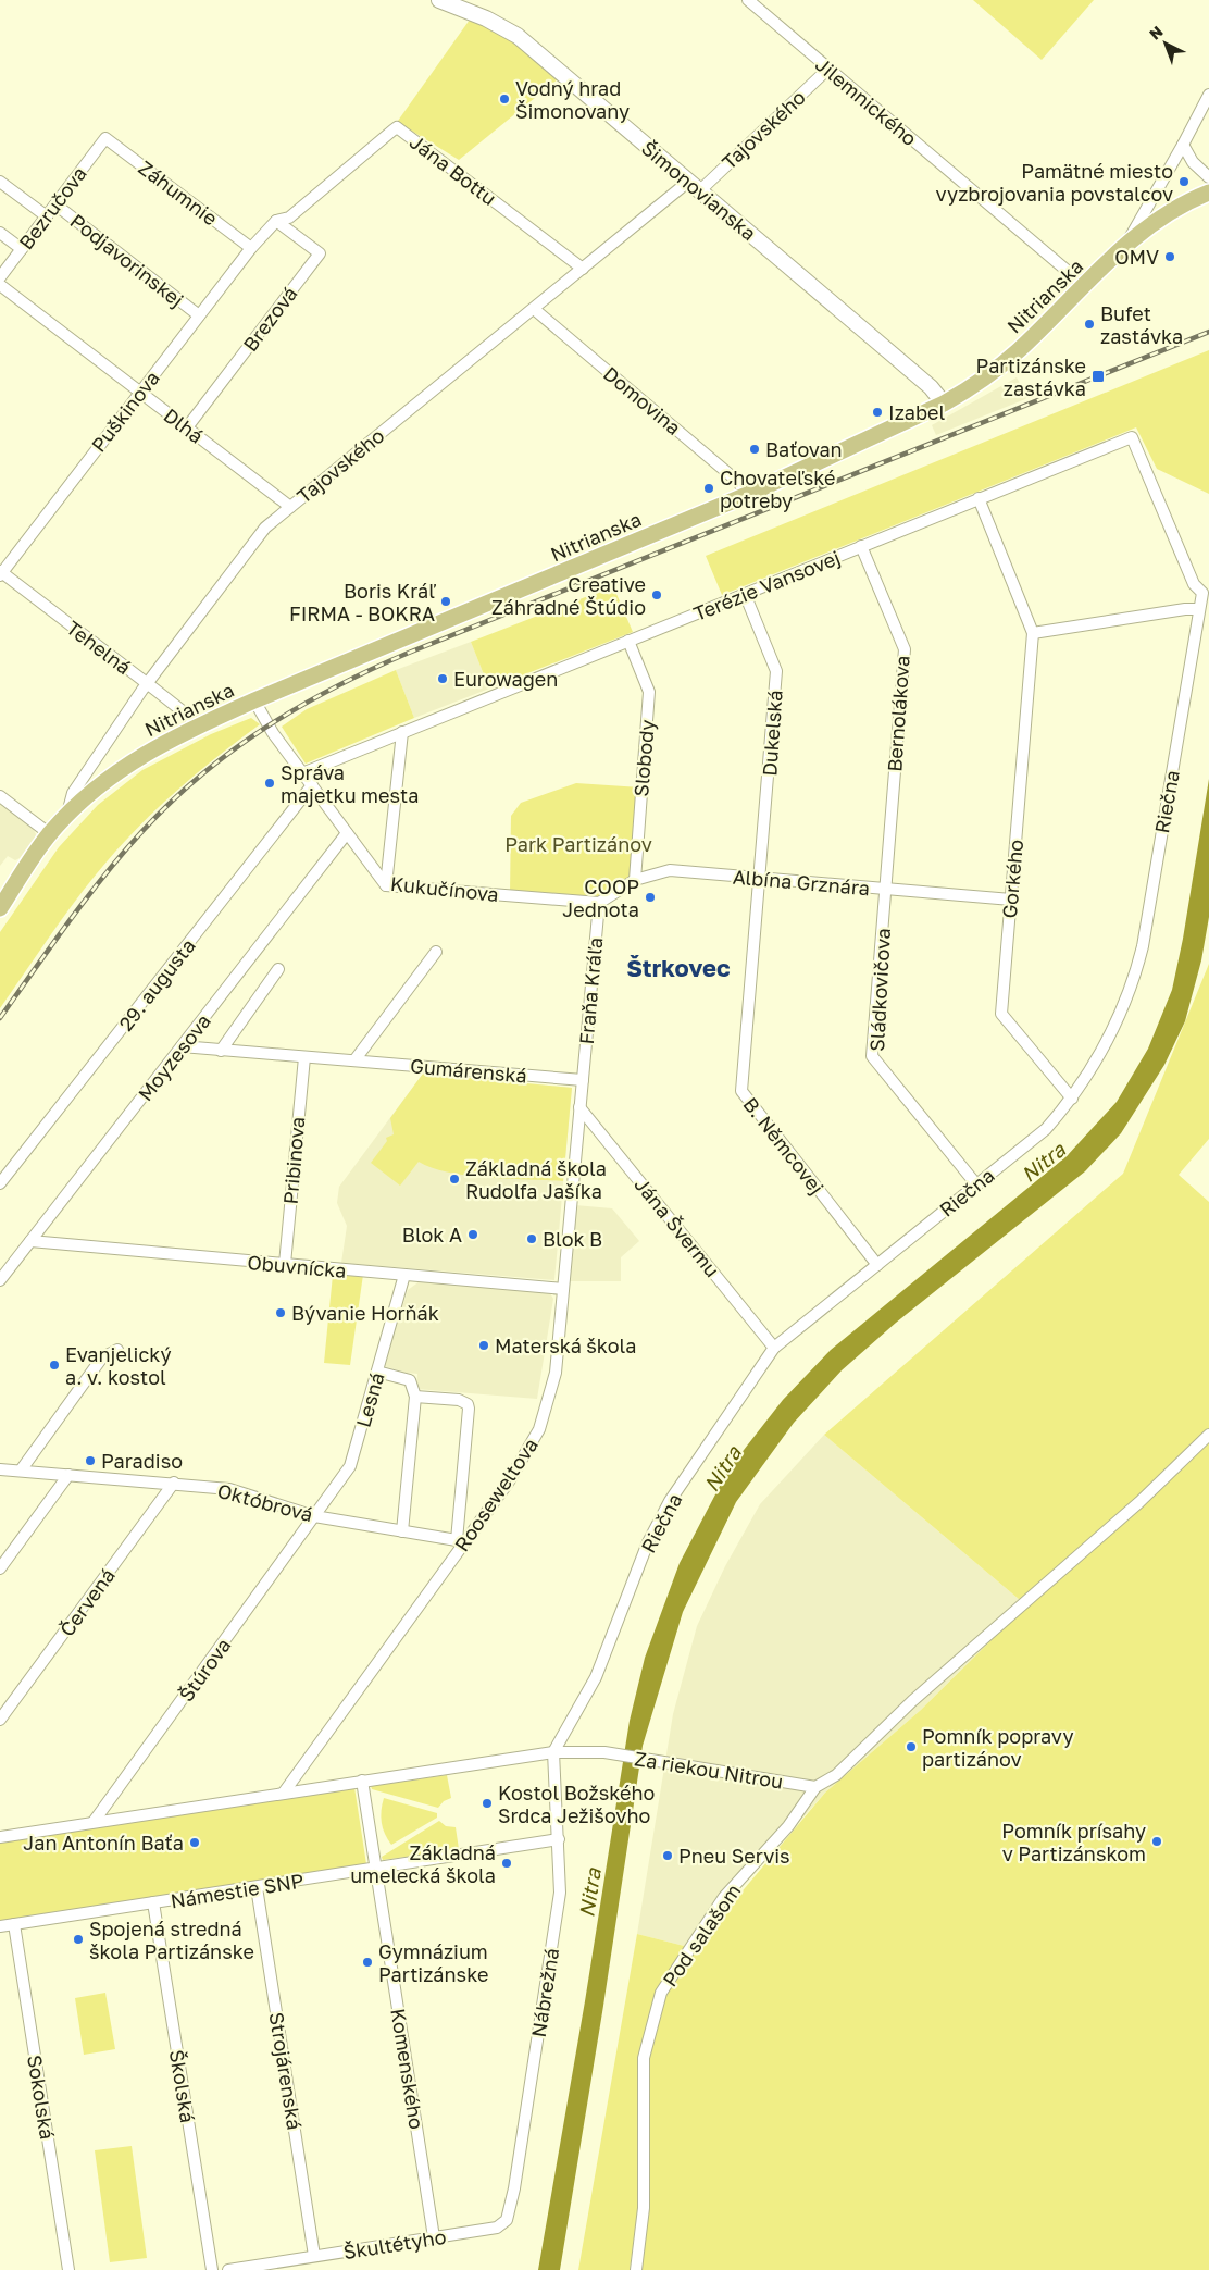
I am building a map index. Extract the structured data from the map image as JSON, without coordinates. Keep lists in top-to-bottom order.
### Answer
{
  "streets": {
    "main road": ["Nitrianska"],
    "street": [
      "Jilemnického",
      "Tajovského",
      "Jána Bottu",
      "Šimonovianska",
      "Záhumnie",
      "Bezručova",
      "Podjavorinskej",
      "Brezová",
      "Domovina",
      "Puškinova",
      "Dlhá",
      "Terézie Vansovej",
      "Tehelná",
      "Bernolákova",
      "Dukelská",
      "Slobody",
      "Riečna",
      "Gorkého",
      "Albína Grznára",
      "Kukučínova",
      "29. augusta",
      "Sládkovičova",
      "Fraňa Kráľa",
      "Moyzesova",
      "Gumárenská",
      "B. Němcovej",
      "Pribinova",
      "Jána Švermu",
      "Obuvnícka",
      "Lesná",
      "Rooseweltova",
      "Októbrová",
      "Červená",
      "Štúrova",
      "Za riekou Nitrou",
      "Námestie SNP",
      "Pod salašom",
      "Nábrežná",
      "Komenského",
      "Strojárenská",
      "Školská",
      "Sokolská",
      "Škultétyho"
    ]
  },
  "crossings": [
    ["Jilemnického", "Tajovského"],
    ["Jilemnického", "Nitrianska"],
    ["Tajovského", "Jána Bottu"],
    ["Tajovského", "Šimonovianska"],
    ["Tajovského", "Nitrianska"],
    ["Tajovského", "Domovina"],
    ["Tajovského", "Dlhá"],
    ["Tajovského", "Tehelná"],
    ["Jána Bottu", "Záhumnie"],
    ["Jána Bottu", "Brezová"],
    ["Jána Bottu", "Puškinova"],
    ["Šimonovianska", "Nitrianska"],
    ["Záhumnie", "Bezručova"],
    ["Záhumnie", "Puškinova"],
    ["Bezručova", "Podjavorinskej"],
    ["Podjavorinskej", "Puškinova"],
    ["Nitrianska", "Domovina"],
    ["Nitrianska", "Tehelná"],
    ["Nitrianska", "Kukučínova"],
    ["Brezová", "Dlhá"],
    ["Puškinova", "Dlhá"],
    ["Puškinova", "Tehelná"],
    ["Terézie Vansovej", "Bernolákova"],
    ["Terézie Vansovej", "Dukelská"],
    ["Terézie Vansovej", "Slobody"],
    ["Terézie Vansovej", "Riečna"],
    ["Terézie Vansovej", "Gorkého"],
    ["Terézie Vansovej", "Kukučínova"],
    ["Bernolákova", "Albína Grznára"],
    ["Bernolákova", "Sládkovičova"],
    ["Dukelská", "Albína Grznára"],
    ["Dukelská", "B. Němcovej"],
    ["Slobody", "Albína Grznára"],
    ["Riečna", "Gorkého"],
    ["Riečna", "Sládkovičova"],
    ["Riečna", "B. Němcovej"],
    ["Riečna", "Jána Švermu"],
    ["Riečna", "Za riekou Nitrou"],
    ["Riečna", "Nábrežná"],
    ["Gorkého", "Albína Grznára"],
    ["Albína Grznára", "Kukučínova"],
    ["Albína Grznára", "Sládkovičova"],
    ["Albína Grznára", "Fraňa Kráľa"],
    ["Albína Grznára", "B. Němcovej"],
    ["Kukučínova", "29. augusta"],
    ["Kukučínova", "Fraňa Kráľa"],
    ["Kukučínova", "Moyzesova"],
    ["Fraňa Kráľa", "Gumárenská"],
    ["Fraňa Kráľa", "Rooseweltova"],
    ["Moyzesova", "Gumárenská"],
    ["Moyzesova", "Obuvnícka"],
    ["Gumárenská", "Pribinova"],
    ["Gumárenská", "Rooseweltova"],
    ["Pribinova", "Obuvnícka"],
    ["Jána Švermu", "Rooseweltova"],
    ["Obuvnícka", "Lesná"],
    ["Obuvnícka", "Rooseweltova"],
    ["Lesná", "Októbrová"],
    ["Lesná", "Štúrova"],
    ["Rooseweltova", "Októbrová"],
    ["Októbrová", "Červená"],
    ["Októbrová", "Štúrova"],
    ["Za riekou Nitrou", "Pod salašom"],
    ["Za riekou Nitrou", "Nábrežná"],
    ["Námestie SNP", "Nábrežná"],
    ["Námestie SNP", "Komenského"],
    ["Námestie SNP", "Strojárenská"],
    ["Námestie SNP", "Školská"],
    ["Námestie SNP", "Sokolská"],
    ["Nábrežná", "Škultétyho"],
    ["Komenského", "Škultétyho"],
    ["Strojárenská", "Škultétyho"]
  ],
  "districts": ["Štrkovec"],
  "water": ["Nitra"],
  "parks": ["Park Partizánov"],
  "places": {
    "other": [
      "Vodný hrad Šimonovany",
      "Pamätné miesto vyzbrojovania povstalcov",
      "OMV",
      "Bufet zastávka",
      "Izabel",
      "Baťovan",
      "Chovateľské potreby",
      "Creative Záhradné Štúdio",
      "Boris Kráľ FIRMA - BOKRA",
      "Eurowagen",
      "Správa majetku mesta",
      "COOP Jednota",
      "Základná škola Rudolfa Jašíka",
      "Blok A",
      "Blok B",
      "Bývanie Horňák",
      "Materská škola",
      "Evanjelický a. v. kostol",
      "Paradiso",
      "Pomník popravy partizánov",
      "Kostol Božského Srdca Ježišovho",
      "Pomník prísahy v Partizánskom",
      "Jan Antonín Baťa",
      "Pneu Servis",
      "Základná umelecká škola",
      "Spojená stredná škola Partizánske",
      "Gymnázium Partizánske"
    ],
    "transit": ["Partizánske zastávka"]
  },
  "north": "top left"
}
